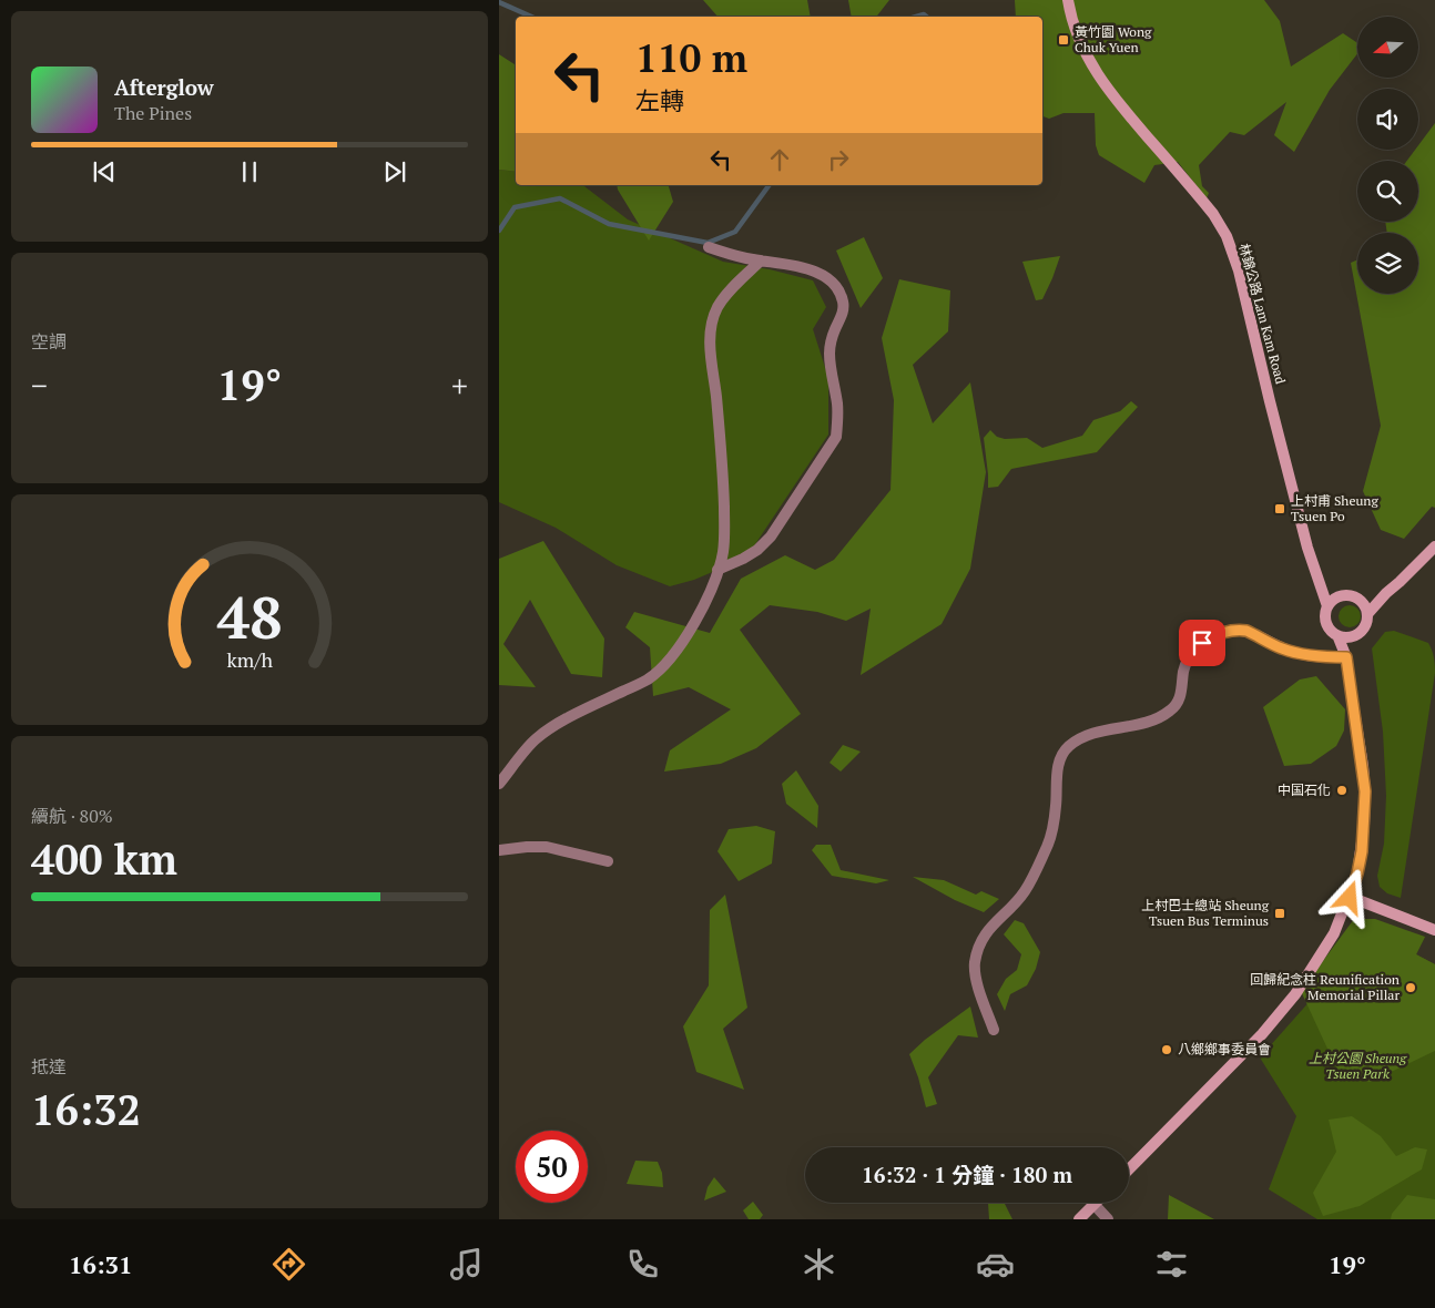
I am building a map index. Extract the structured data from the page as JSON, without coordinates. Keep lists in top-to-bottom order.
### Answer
{
  "streets": {
    "main road": ["林錦公路 Lam Kam Road"]
  },
  "parks": ["上村公園 Sheung Tsuen Park"],
  "places": {
    "transit": ["黃竹園 Wong Chuk Yuen", "上村甫 Sheung Tsuen Po", "上村巴士總站 Sheung Tsuen Bus Terminus"],
    "other": ["中国石化", "回歸紀念柱 Reunification Memorial Pillar", "八鄉鄉事委員會"]
  },
  "north": "left",
  "page": {
    "turn": ["110 m", "左轉"],
    "song": ["Afterglow", "The Pines"],
    "tile": [
      "空調",
      ["續航 · 80%", "400 km"],
      ["抵達", "16:32"]
    ],
    "heat": ["−", "19°", "+"],
    "limit": "50",
    "trip": "16:32 · 1 分鐘 · 180 m",
    "tabs": ["16:31", "19°"],
    "gauge": ["48", "km/h"]
  }
}
